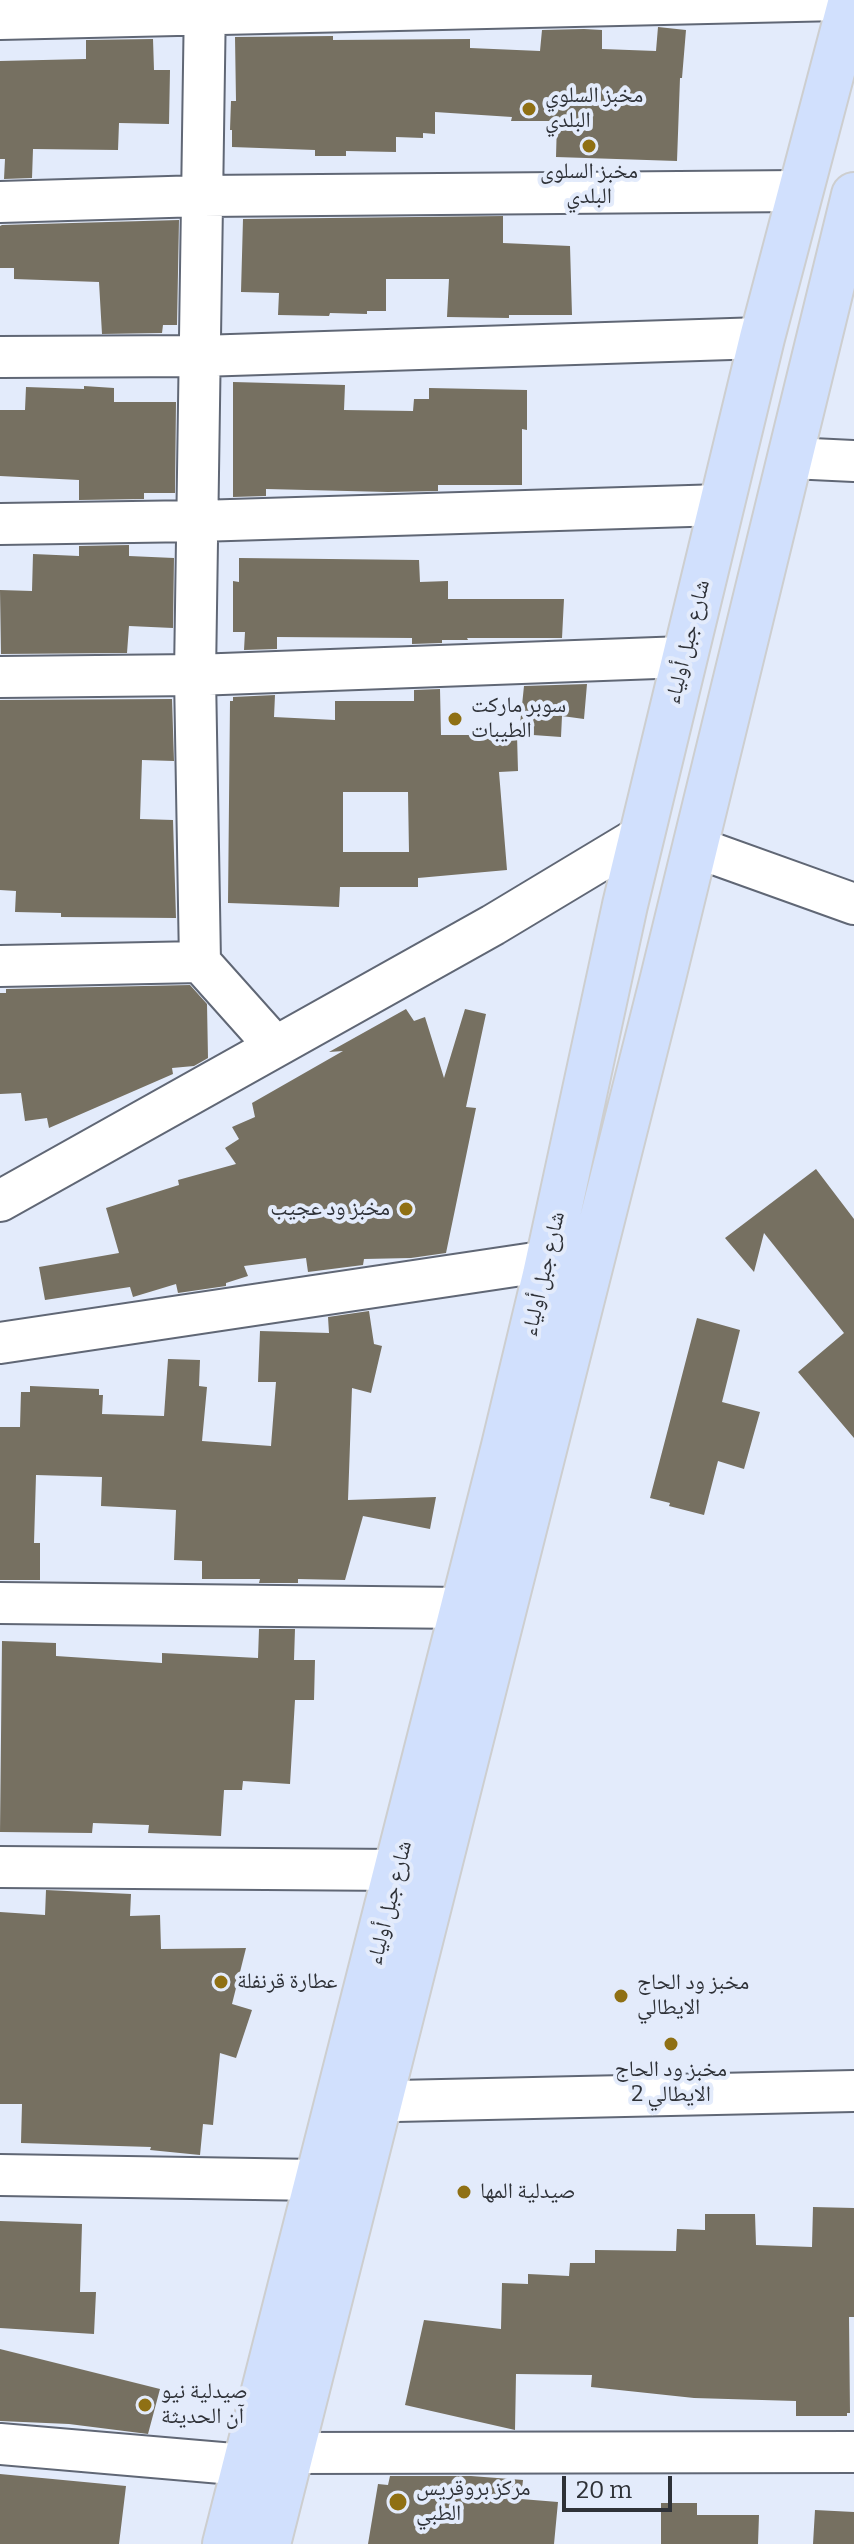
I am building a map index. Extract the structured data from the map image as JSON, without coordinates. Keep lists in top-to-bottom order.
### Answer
{
  "streets": {
    "main road": ["شارع جبل أولياء"]
  },
  "places": [
    "مخبز السلوي البلدي",
    "مخبز السلوى البلدي",
    "سوبر ماركت الطيبات",
    "مخبز ود عجيب",
    "عطارة قرنفلة",
    "مخبز ود الحاج الايطالي",
    "مخبز ود الحاج الايطالي 2",
    "صيدلية المها",
    "صيدلية نيو آن الحديثة",
    "مركز بروقريس الطبي"
  ],
  "scale_bar": "20 m"
}
